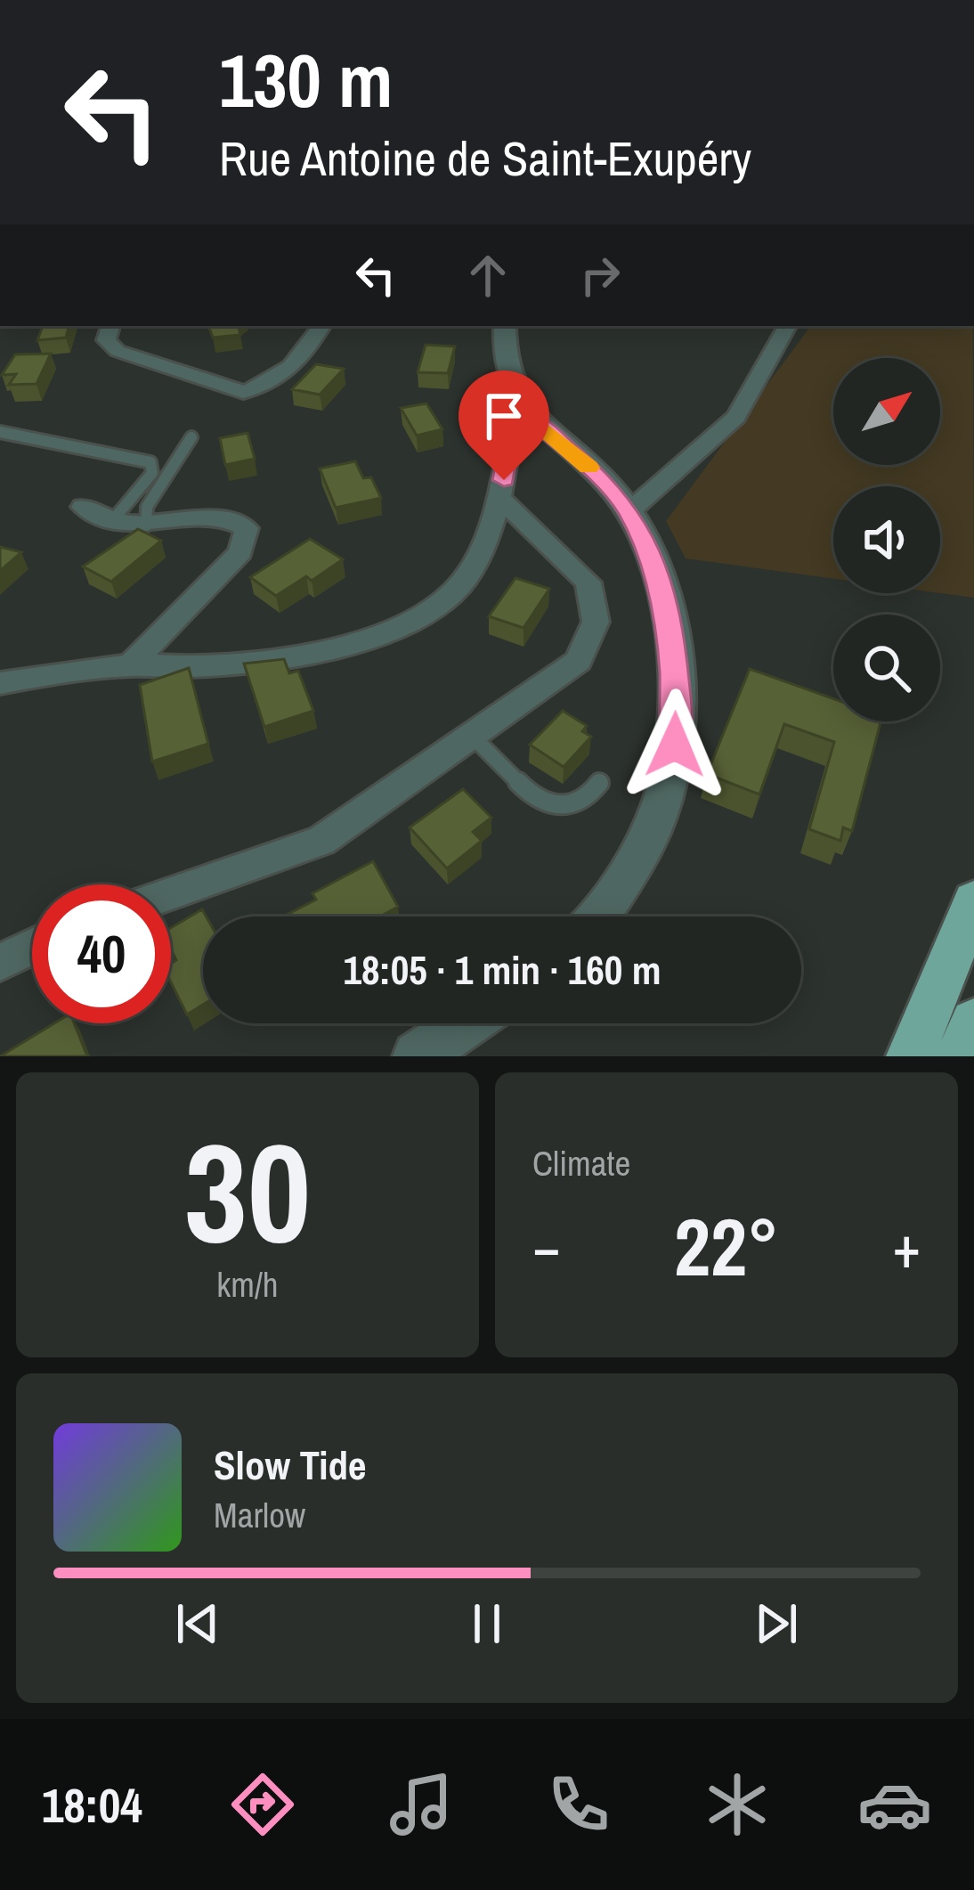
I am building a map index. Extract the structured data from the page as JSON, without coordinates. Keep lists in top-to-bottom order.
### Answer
{
  "north": "top right",
  "page": {
    "turn": ["130 m", "Rue Antoine de Saint-Exupéry"],
    "limit": "40",
    "trip": "18:05 · 1 min · 160 m",
    "tile": [
      ["30", "km/h"],
      "Climate"
    ],
    "heat": ["−", "22°", "+"],
    "song": ["Slow Tide", "Marlow"],
    "tabs": "18:04"
  }
}
